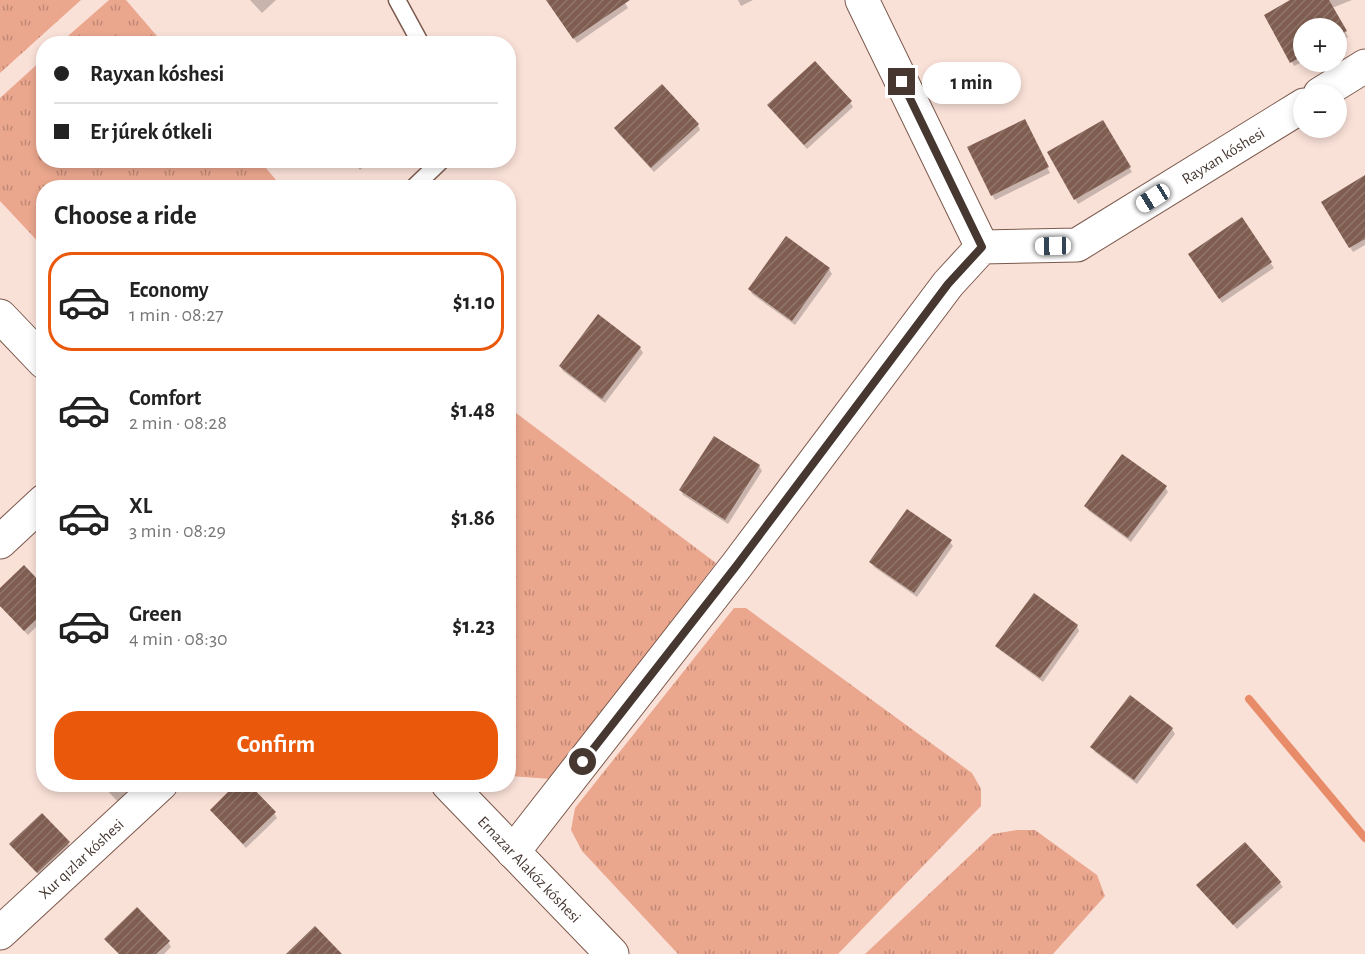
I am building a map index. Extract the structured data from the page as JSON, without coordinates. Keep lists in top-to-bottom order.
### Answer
{
  "streets": {
    "street": ["Rayxan kóshesi", "Xur qızlar kóshesi", "Ernazar Alakóz kóshesi"]
  },
  "page": {
    "map_buttons": ["+", "−"],
    "banner": ["Rayxan kóshesi", "Er júrek ótkeli"],
    "bubble": "1 min",
    "heading": "Choose a ride",
    "list": [
      {
        "name": "Economy",
        "note": "1 min · 08:27",
        "value": "$1.10"
      },
      {
        "name": "Comfort",
        "note": "2 min · 08:28",
        "value": "$1.48"
      },
      {
        "name": "XL",
        "note": "3 min · 08:29",
        "value": "$1.86"
      },
      {
        "name": "Green",
        "note": "4 min · 08:30",
        "value": "$1.23"
      }
    ],
    "buttons": "Confirm"
  }
}
